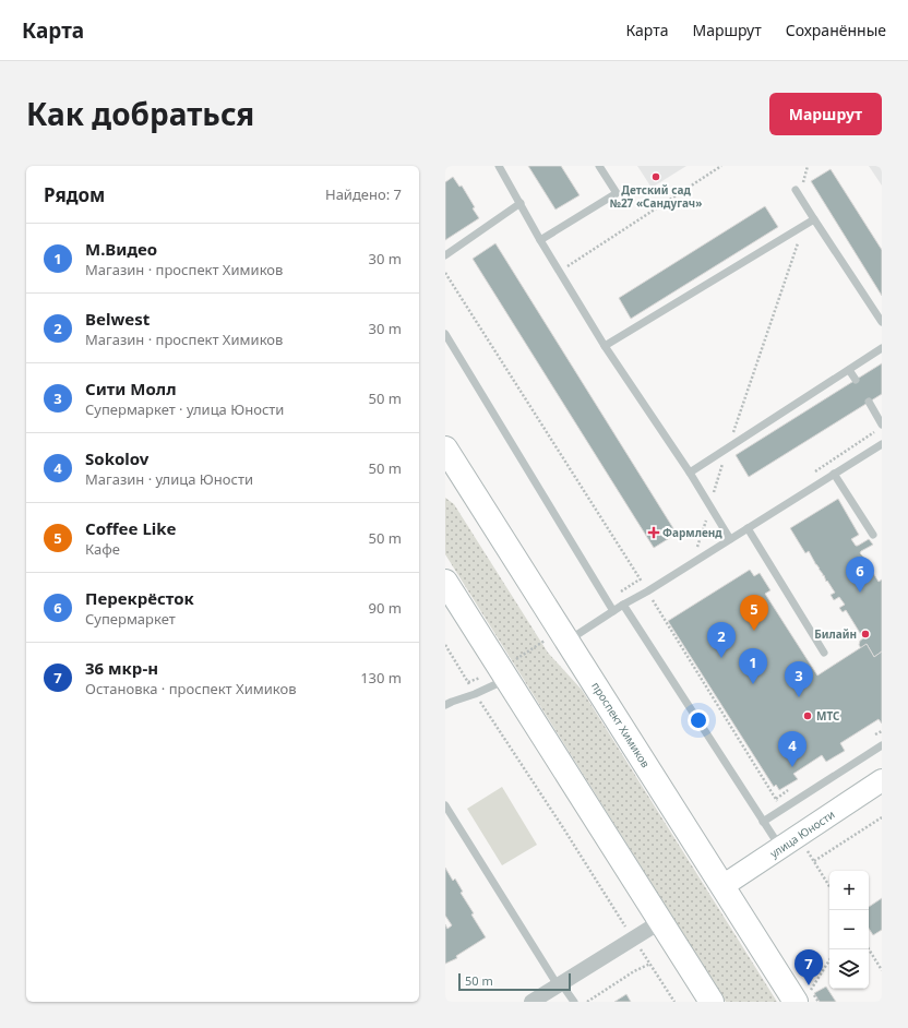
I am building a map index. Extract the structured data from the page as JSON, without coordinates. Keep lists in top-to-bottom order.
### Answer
{
  "streets": {
    "main road": ["проспект Химиков"],
    "street": ["улица Юности"]
  },
  "crossings": [
    ["проспект Химиков", "улица Юности"]
  ],
  "places": {
    "other": ["Детский сад №27 «Сандугач»", "Билайн", "МТС"],
    "health": ["Фармленд"]
  },
  "scale_bar": "50 m",
  "page": {
    "header": "Карта",
    "nav": ["Карта", "Маршрут", "Сохранённые"],
    "title": "Как добраться",
    "buttons": "Маршрут",
    "heading": ["Рядом", "Найдено: 7"],
    "list": [
      {
        "mark": "1",
        "name": "М.Видео",
        "note": "Магазин · проспект Химиков",
        "value": "30 m"
      },
      {
        "mark": "2",
        "name": "Belwest",
        "note": "Магазин · проспект Химиков",
        "value": "30 m"
      },
      {
        "mark": "3",
        "name": "Сити Молл",
        "note": "Супермаркет · улица Юности",
        "value": "50 m"
      },
      {
        "mark": "4",
        "name": "Sokolov",
        "note": "Магазин · улица Юности",
        "value": "50 m"
      },
      {
        "mark": "5",
        "name": "Coffee Like",
        "note": "Кафе",
        "value": "50 m"
      },
      {
        "mark": "6",
        "name": "Перекрёсток",
        "note": "Супермаркет",
        "value": "90 m"
      },
      {
        "mark": "7",
        "name": "36 мкр-н",
        "note": "Остановка · проспект Химиков",
        "value": "130 m"
      }
    ],
    "pins": [
      "6",
      "5",
      "2",
      "1",
      "3",
      "4",
      "7"
    ],
    "map_buttons": ["+", "−"],
    "scale": "50 m"
  }
}
